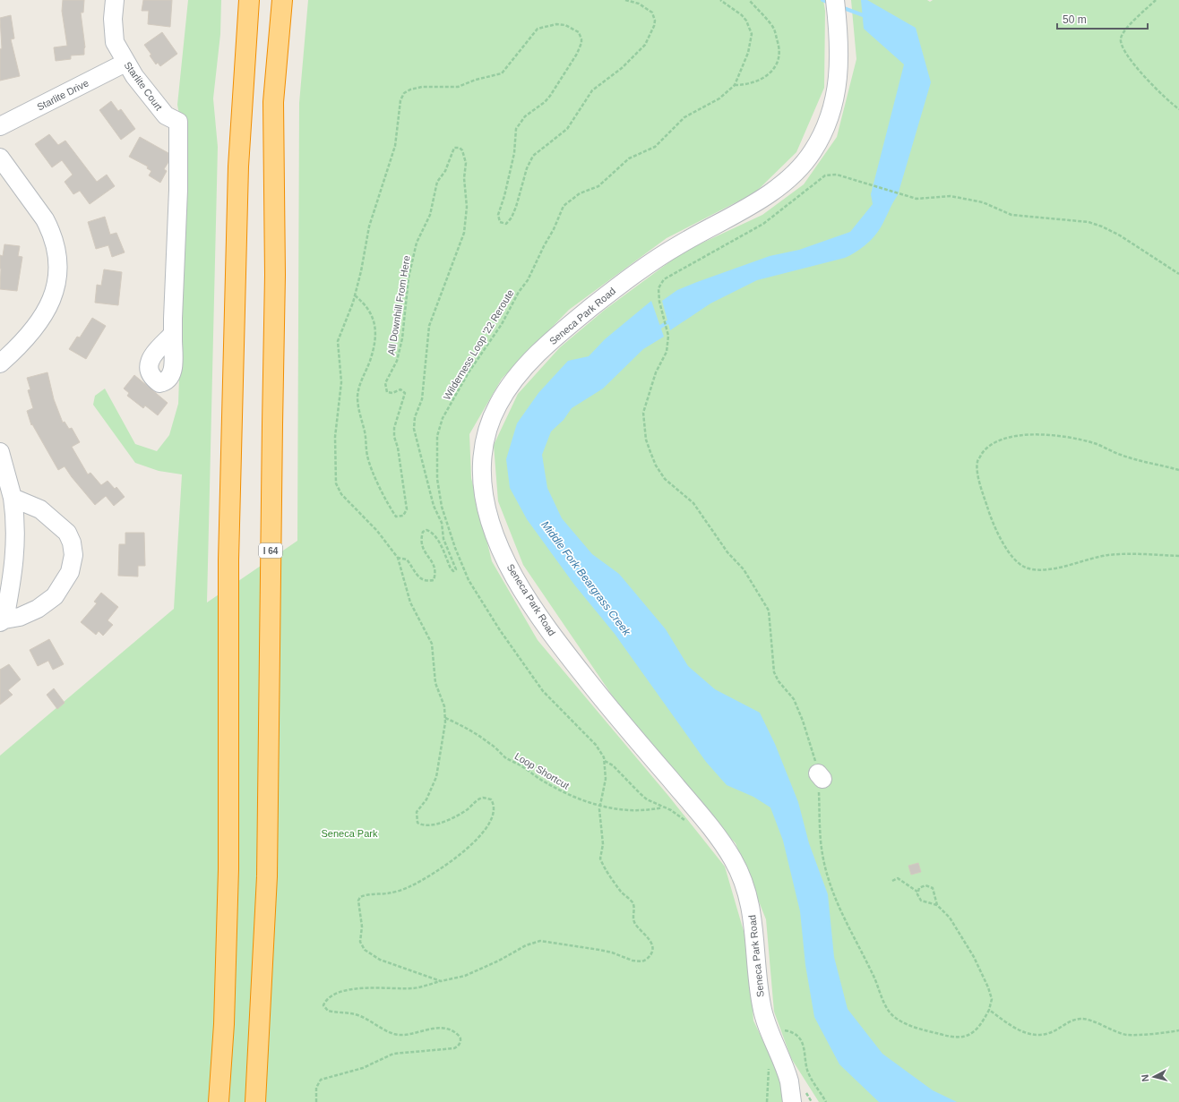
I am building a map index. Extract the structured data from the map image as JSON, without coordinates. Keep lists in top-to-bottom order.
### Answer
{
  "streets": {
    "highway": ["I 64"],
    "street": ["Starlite Court", "Starlite Drive", "Seneca Park Road"],
    "path": ["All Downhill From Here", "Wilderness Loop '22 Reroute", "Loop Shortcut"]
  },
  "crossings": [
    ["Starlite Court", "Starlite Drive"],
    ["Wilderness Loop '22 Reroute", "Loop Shortcut"]
  ],
  "water": ["Middle Fork Beargrass Creek"],
  "parks": ["Seneca Park"],
  "scale_bar": "50 m",
  "north": "left"
}
